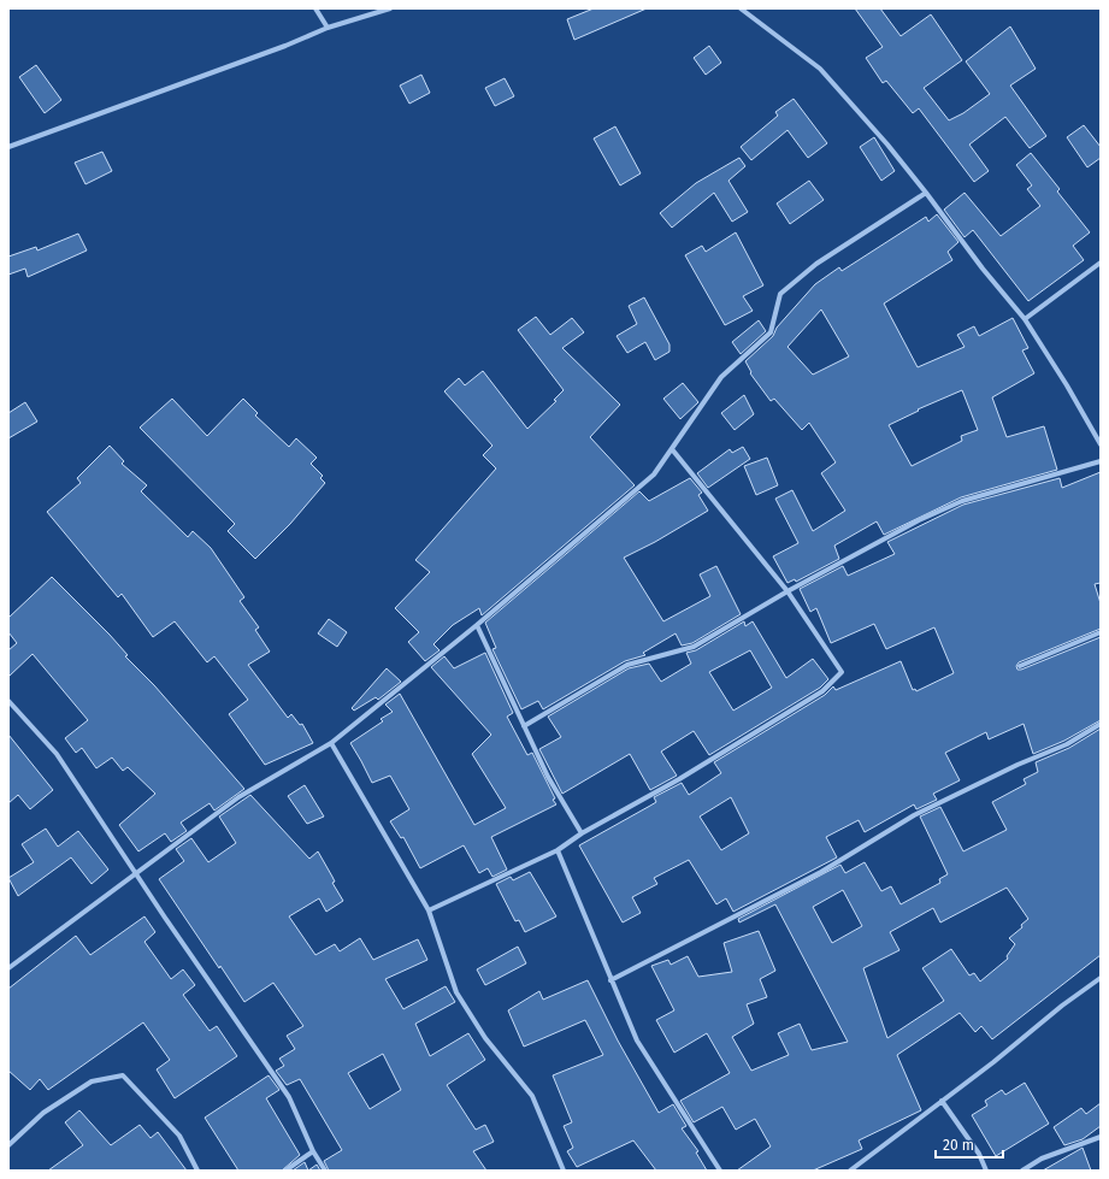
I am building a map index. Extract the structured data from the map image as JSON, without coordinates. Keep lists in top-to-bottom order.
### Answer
{
  "scale_bar": "20 m"
}
